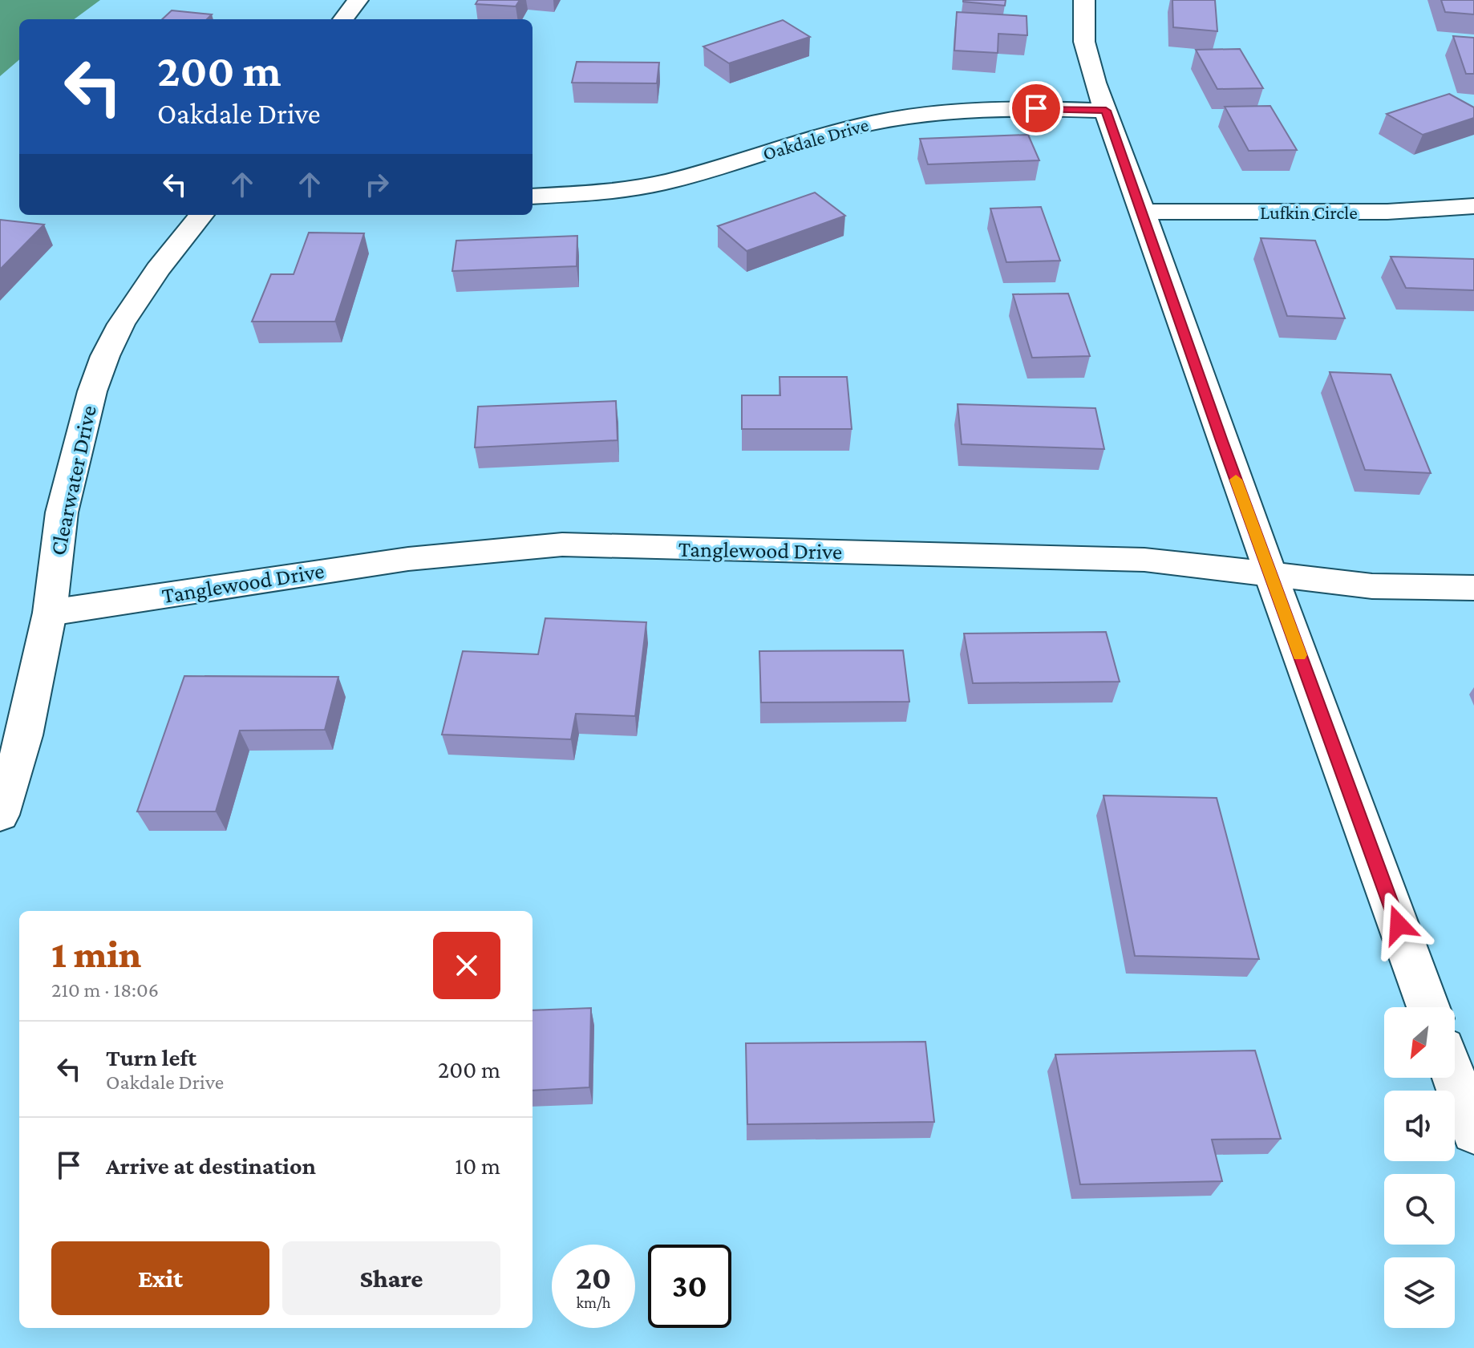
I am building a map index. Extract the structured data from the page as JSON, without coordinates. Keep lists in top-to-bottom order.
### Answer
{
  "streets": {
    "street": [
      "Oakdale Drive",
      "Lufkin Circle",
      "Clearwater Drive",
      "Tanglewood Drive"
    ]
  },
  "crossings": [
    ["Clearwater Drive", "Tanglewood Drive"]
  ],
  "north": "bottom left",
  "page": {
    "turn": ["200 m", "Oakdale Drive"],
    "heading": ["1 min", "210 m · 18:06"],
    "list": [
      {
        "name": "Turn left",
        "note": "Oakdale Drive",
        "value": "200 m"
      },
      {
        "name": "Arrive at destination",
        "value": "10 m"
      }
    ],
    "buttons": ["Exit", "Share"],
    "speed": "20 km/h",
    "limit": "30"
  }
}
